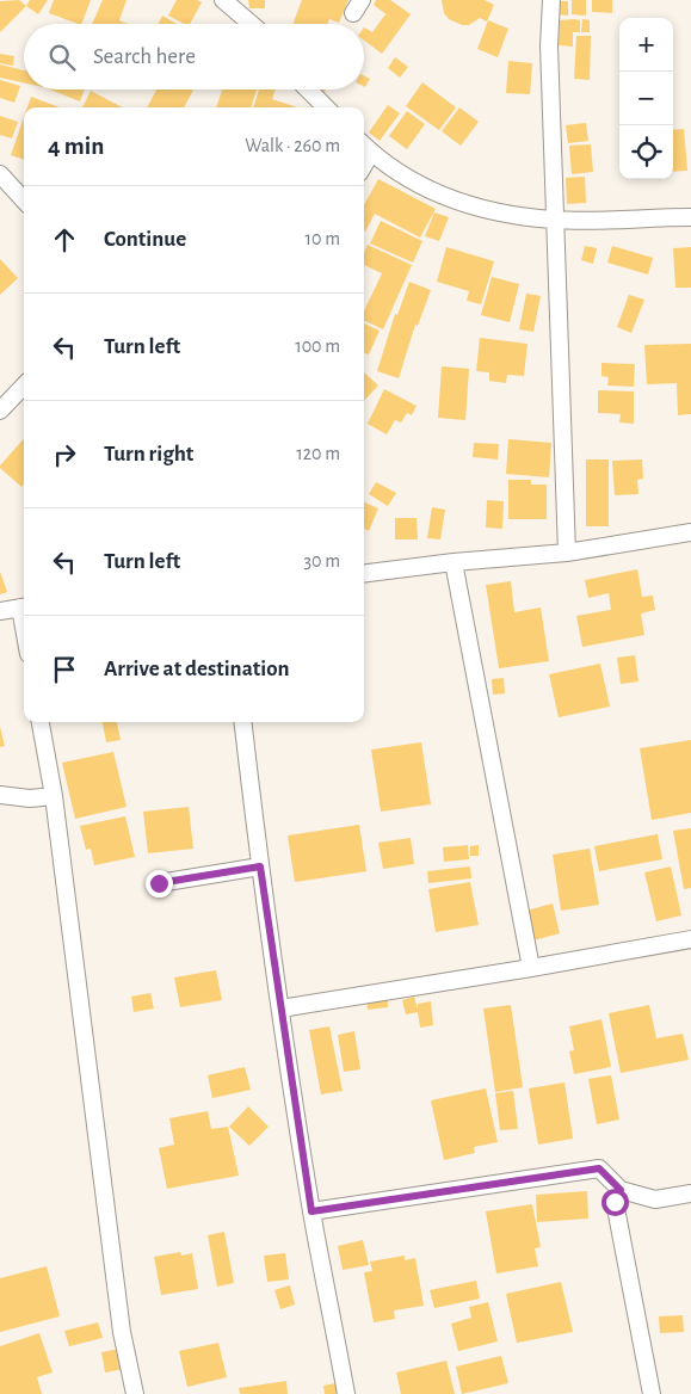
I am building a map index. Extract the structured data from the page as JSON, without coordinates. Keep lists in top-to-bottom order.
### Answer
{
  "page": {
    "map_buttons": ["+", "−"],
    "search": "Search here",
    "heading": ["4 min", "Walk · 260 m"],
    "list": [
      ["Continue", "10 m"],
      ["Turn left", "100 m"],
      ["Turn right", "120 m"],
      ["Turn left", "30 m"],
      "Arrive at destination"
    ]
  }
}
